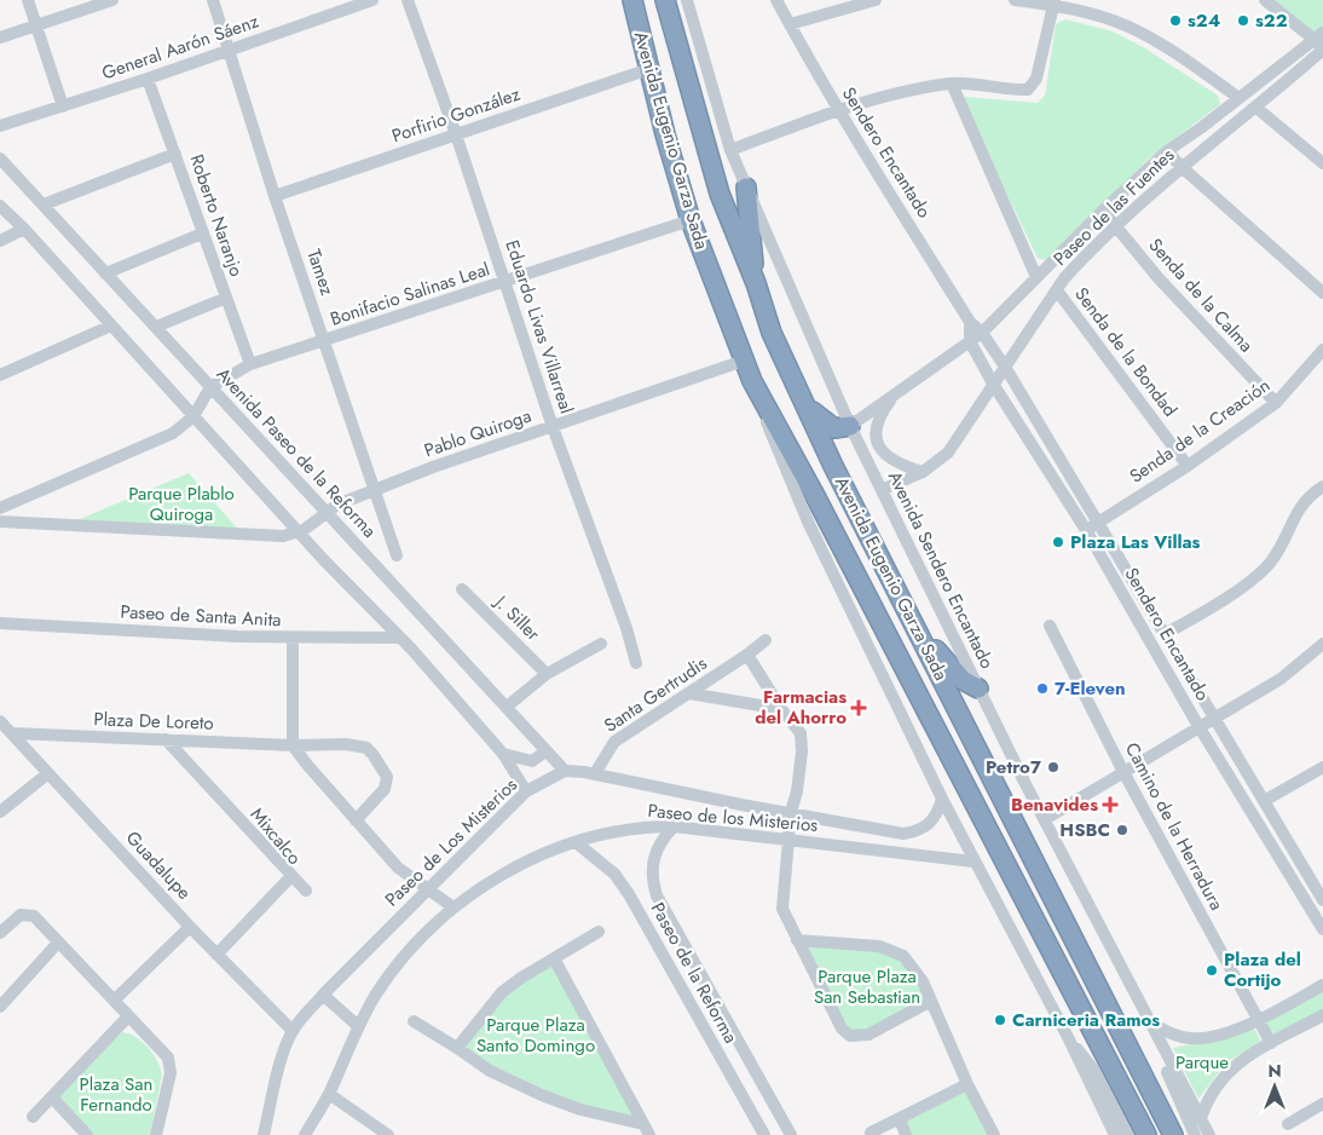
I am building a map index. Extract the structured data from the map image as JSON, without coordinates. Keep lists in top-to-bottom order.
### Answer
{
  "streets": {
    "highway": ["Avenida Eugenio Garza Sada"],
    "street": [
      "General Aarón Sáenz",
      "Porfirio González",
      "Sendero Encantado",
      "Paseo de las Fuentes",
      "Roberto Naranjo",
      "Tamez",
      "Bonifacio Salinas Leal",
      "Senda de la Calma",
      "Eduardo Livas Villarreal",
      "Senda de la Bondad",
      "Senda de la Creación",
      "Pablo Quiroga",
      "Avenida Paseo de la Reforma",
      "Avenida Sendero Encantado",
      "Paseo de Santa Anita",
      "J. Siller",
      "Santa Gertrudis",
      "Plaza De Loreto",
      "Paseo de los Misterios",
      "Camino de la Herradura",
      "Mixcalco",
      "Paseo de Los Misterios",
      "Guadalupe",
      "Paseo de la Reforma"
    ]
  },
  "crossings": [
    ["General Aarón Sáenz", "Roberto Naranjo"],
    ["General Aarón Sáenz", "Tamez"],
    ["Porfirio González", "Avenida Eugenio Garza Sada"],
    ["Porfirio González", "Tamez"],
    ["Porfirio González", "Eduardo Livas Villarreal"],
    ["Avenida Eugenio Garza Sada", "Bonifacio Salinas Leal"],
    ["Avenida Eugenio Garza Sada", "Pablo Quiroga"],
    ["Avenida Eugenio Garza Sada", "Paseo de los Misterios"],
    ["Avenida Eugenio Garza Sada", "Paseo de Los Misterios"],
    ["Sendero Encantado", "Paseo de las Fuentes"],
    ["Sendero Encantado", "Senda de la Creación"],
    ["Paseo de las Fuentes", "Senda de la Calma"],
    ["Paseo de las Fuentes", "Senda de la Bondad"],
    ["Paseo de las Fuentes", "Avenida Sendero Encantado"],
    ["Roberto Naranjo", "Bonifacio Salinas Leal"],
    ["Tamez", "Bonifacio Salinas Leal"],
    ["Tamez", "Pablo Quiroga"],
    ["Bonifacio Salinas Leal", "Eduardo Livas Villarreal"],
    ["Bonifacio Salinas Leal", "Avenida Paseo de la Reforma"],
    ["Senda de la Calma", "Senda de la Creación"],
    ["Eduardo Livas Villarreal", "Pablo Quiroga"],
    ["Senda de la Bondad", "Senda de la Creación"],
    ["Pablo Quiroga", "Avenida Paseo de la Reforma"],
    ["Avenida Paseo de la Reforma", "Paseo de Los Misterios"],
    ["Santa Gertrudis", "Paseo de Los Misterios"],
    ["Plaza De Loreto", "Mixcalco"],
    ["Plaza De Loreto", "Guadalupe"],
    ["Paseo de los Misterios", "Paseo de la Reforma"],
    ["Mixcalco", "Guadalupe"],
    ["Paseo de Los Misterios", "Guadalupe"]
  ],
  "parks": [
    "Parque Plablo Quiroga",
    "Parque Plaza San Sebastian",
    "Parque Plaza Santo Domingo",
    "Parque",
    "Plaza San Fernando"
  ],
  "places": {
    "other": [
      "s24",
      "s22",
      "Plaza Las Villas",
      "7-Eleven",
      "Petro7",
      "HSBC",
      "Plaza del Cortijo",
      "Carniceria Ramos"
    ],
    "health": ["Farmacias del Ahorro", "Benavides"]
  },
  "north": "top"
}
